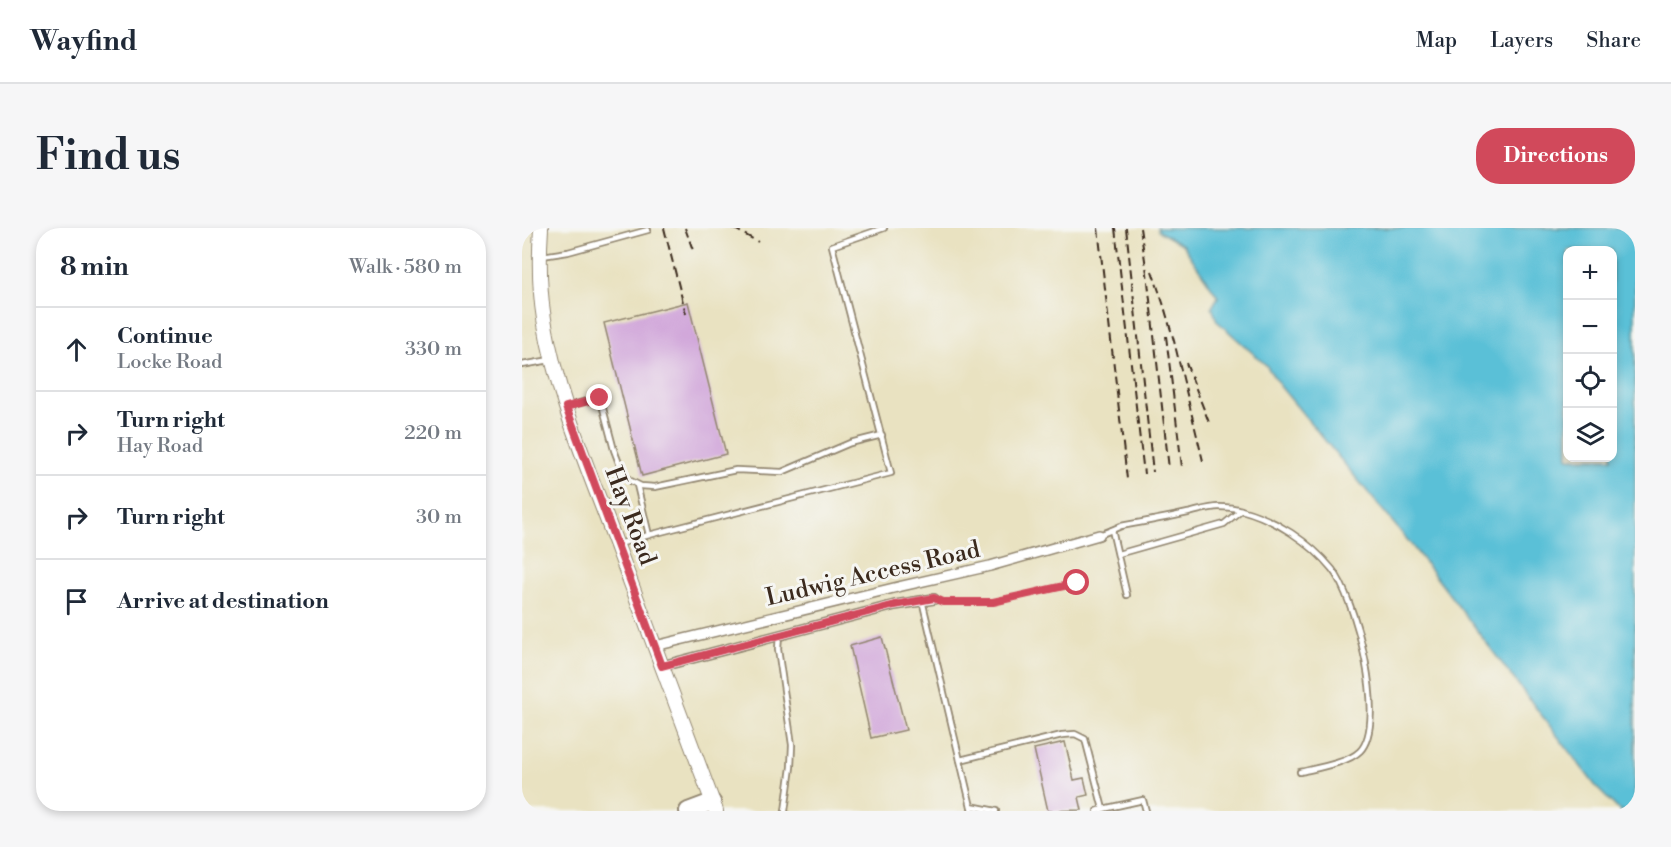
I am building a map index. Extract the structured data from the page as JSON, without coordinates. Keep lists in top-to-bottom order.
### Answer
{
  "streets": {
    "main road": ["Hay Road"],
    "street": ["Ludwig Access Road"]
  },
  "crossings": [
    ["Hay Road", "Ludwig Access Road"]
  ],
  "page": {
    "header": "Wayfind",
    "nav": ["Map", "Layers", "Share"],
    "buttons": "Directions",
    "title": "Find us",
    "heading": ["8 min", "Walk · 580 m"],
    "map_buttons": ["+", "−"],
    "list": [
      ["Continue", "Locke Road", "330 m"],
      ["Turn right", "Hay Road", "220 m"],
      ["Turn right", "30 m"],
      "Arrive at destination"
    ]
  }
}
